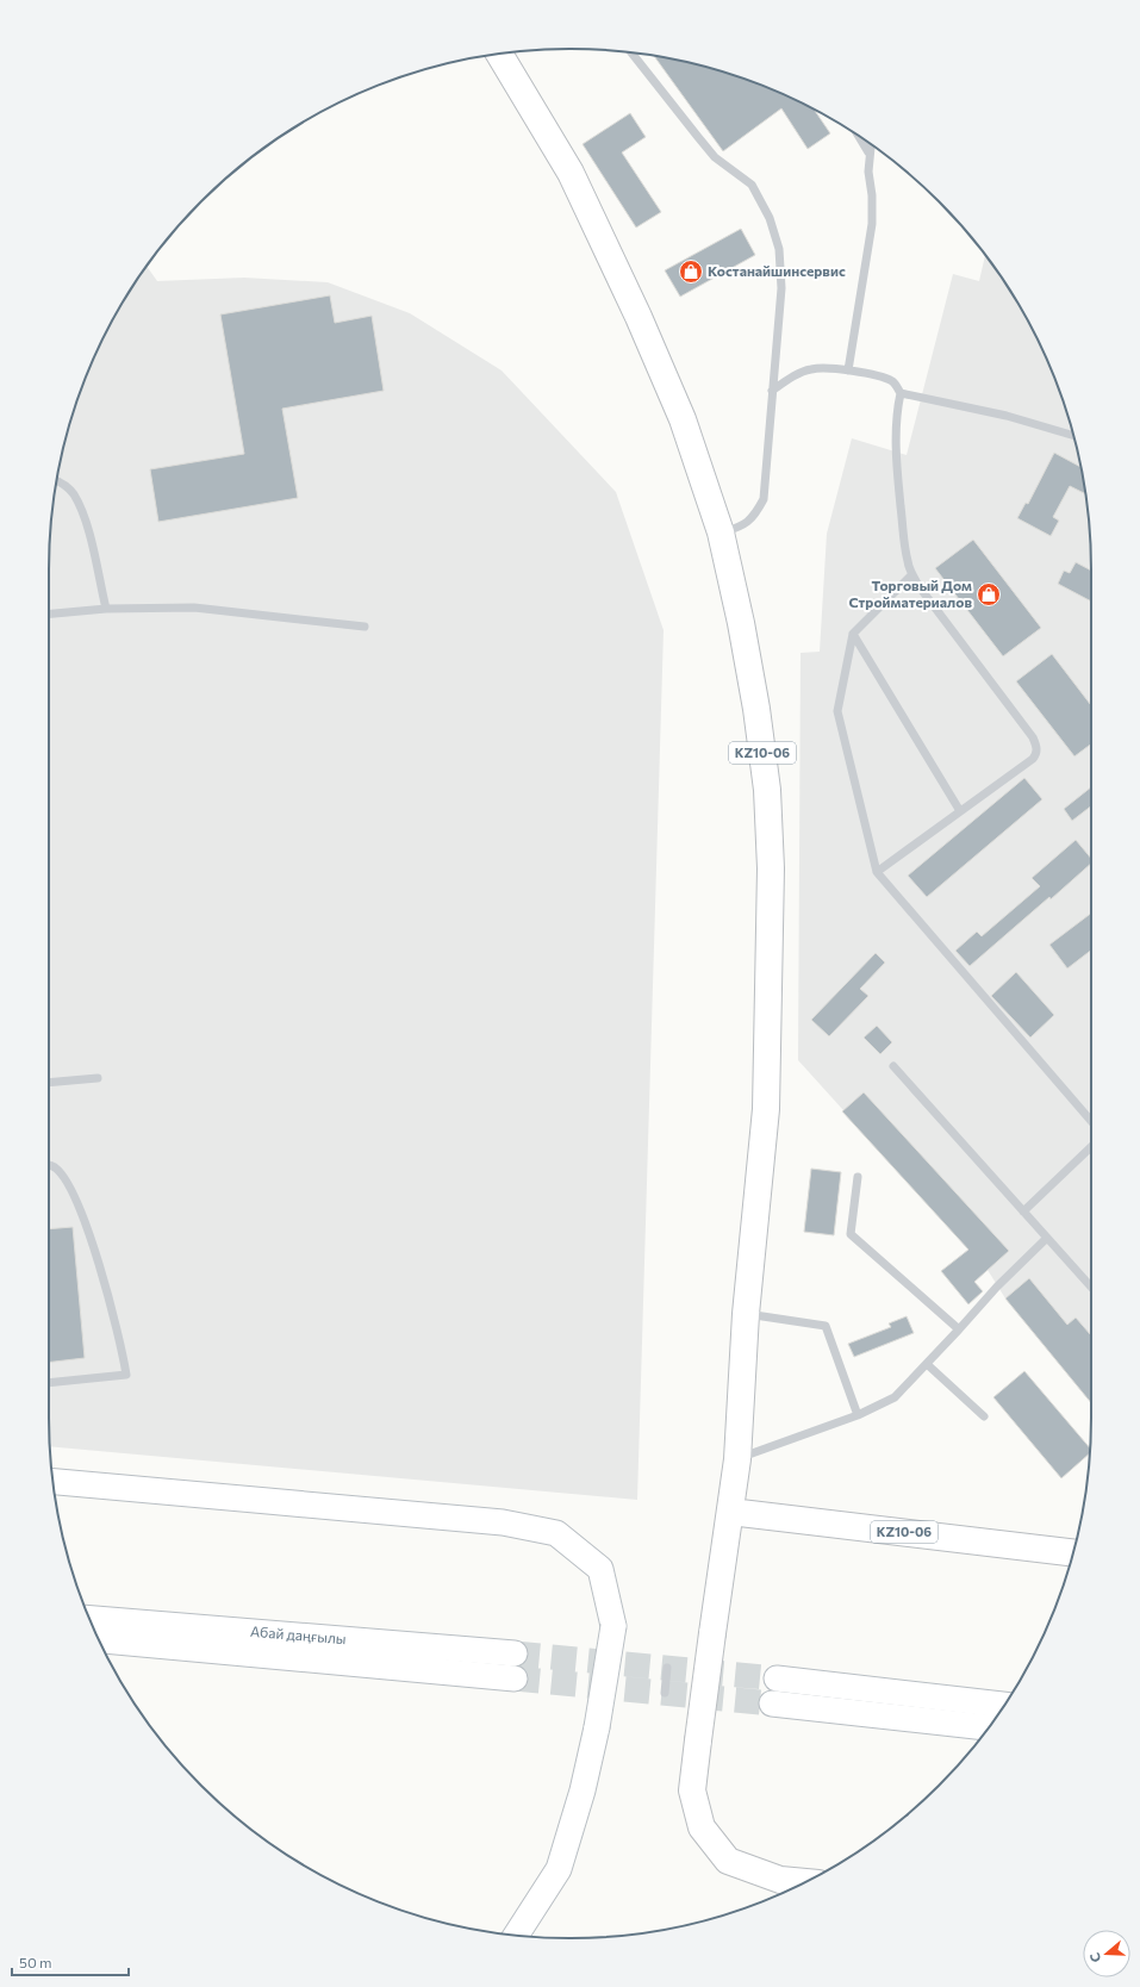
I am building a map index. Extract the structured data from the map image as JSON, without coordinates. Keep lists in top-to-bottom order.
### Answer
{
  "streets": {
    "highway": ["KZ10-06"],
    "main road": ["Абай даңғылы"]
  },
  "places": {
    "shop": ["Костанайшинсервис", "Торговый Дом Стройматериалов"]
  },
  "scale_bar": "50 m",
  "north": "left"
}
